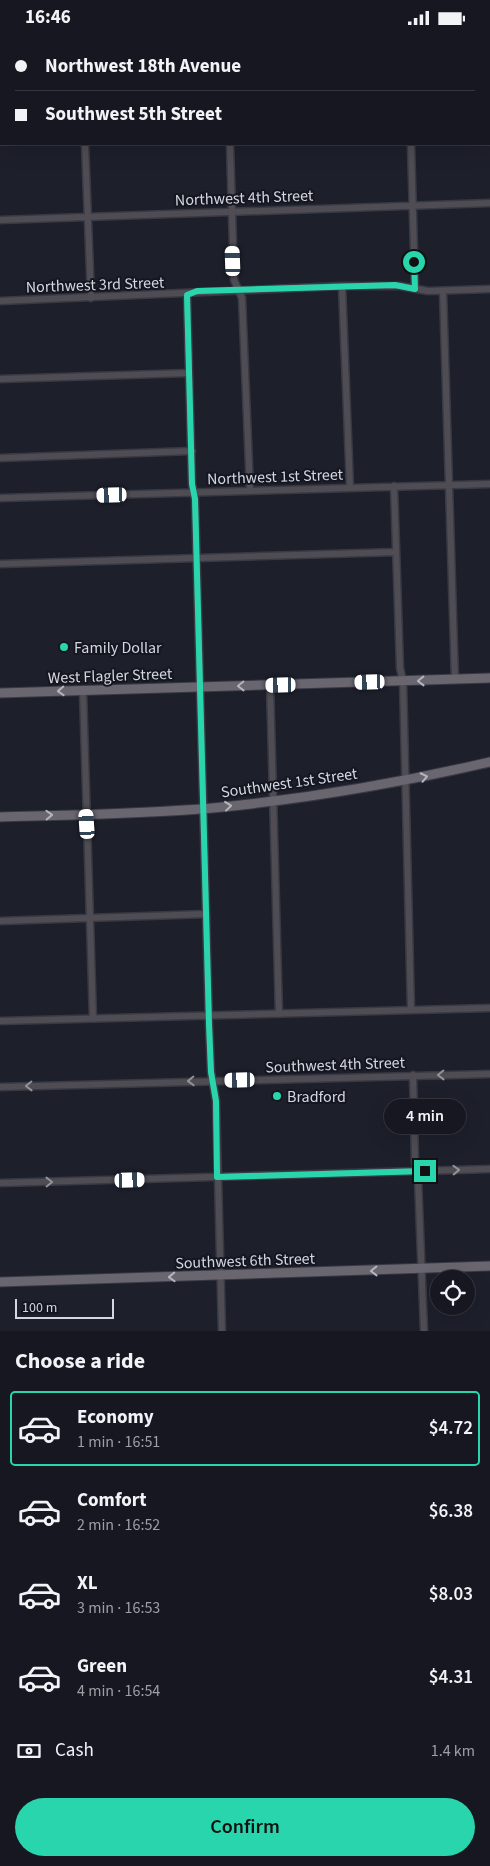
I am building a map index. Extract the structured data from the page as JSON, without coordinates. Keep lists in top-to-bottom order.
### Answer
{
  "streets": {
    "main road": ["West Flagler Street", "Southwest 1st Street", "Southwest 6th Street"],
    "street": [
      "Northwest 4th Street",
      "Northwest 3rd Street",
      "Northwest 1st Street",
      "Southwest 4th Street"
    ]
  },
  "one_way": [
    "West Flagler Street",
    "Southwest 1st Street",
    "Southwest 4th Street",
    "Southwest 6th Street"
  ],
  "places": ["Family Dollar", "Bradford"],
  "scale_bar": "100 m",
  "page": {
    "status": "16:46",
    "banner": ["Northwest 18th Avenue", "Southwest 5th Street"],
    "bubble": "4 min",
    "scale": "100 m",
    "heading": "Choose a ride",
    "list": [
      {
        "name": "Economy",
        "note": "1 min · 16:51",
        "value": "$4.72"
      },
      {
        "name": "Comfort",
        "note": "2 min · 16:52",
        "value": "$6.38"
      },
      {
        "name": "XL",
        "note": "3 min · 16:53",
        "value": "$8.03"
      },
      {
        "name": "Green",
        "note": "4 min · 16:54",
        "value": "$4.31"
      }
    ],
    "pay": ["Cash", "1.4 km"],
    "buttons": "Confirm"
  }
}
